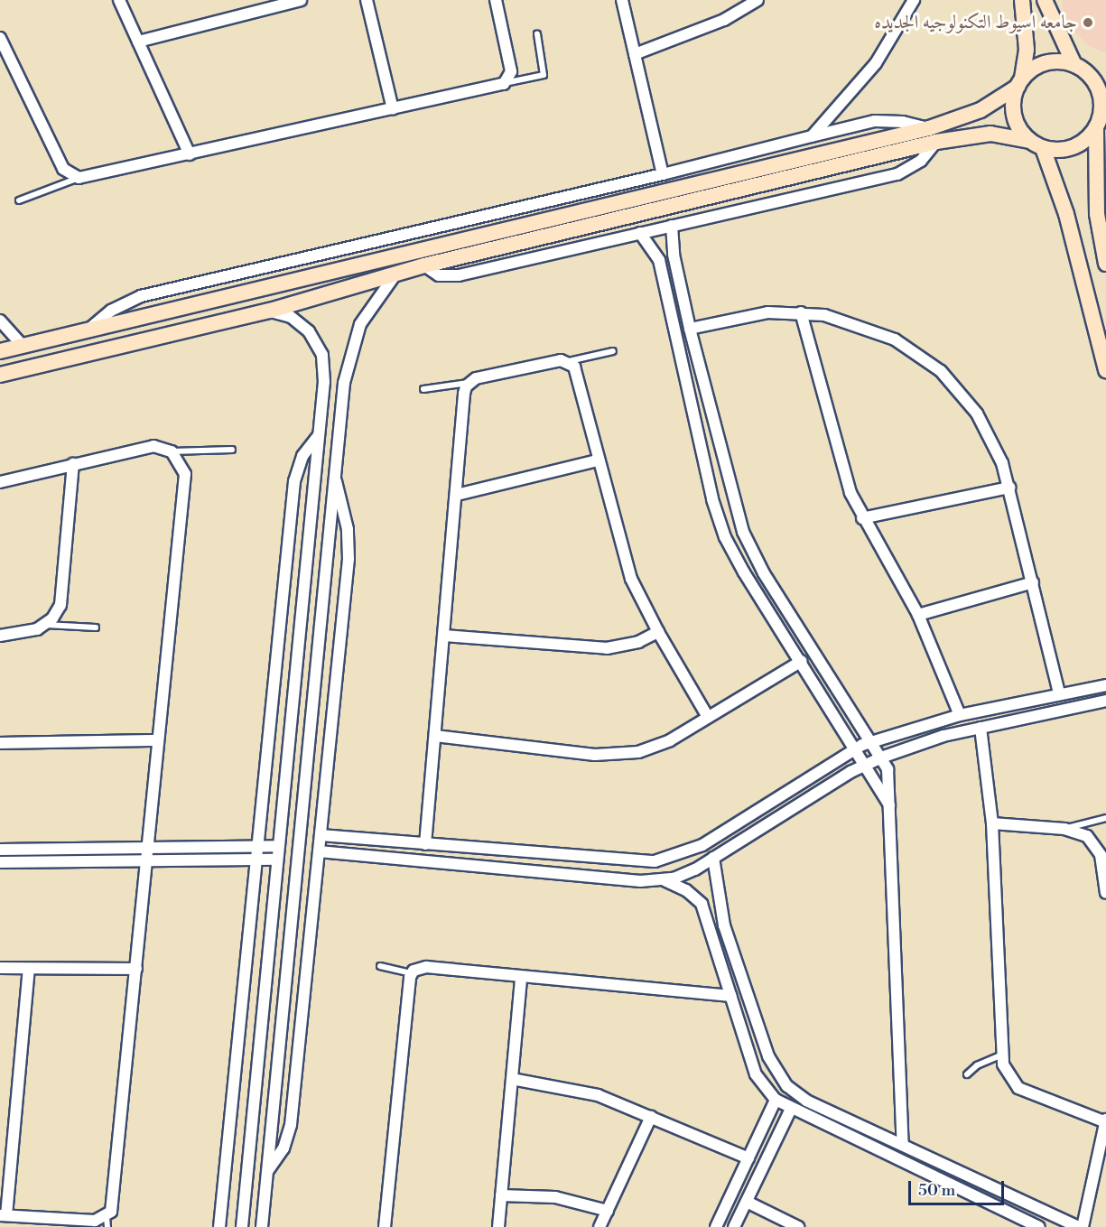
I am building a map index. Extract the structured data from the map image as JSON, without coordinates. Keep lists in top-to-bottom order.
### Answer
{
  "places": ["جامعه اسيوط التكنولوجيه الجديده"],
  "scale_bar": "50 m"
}
